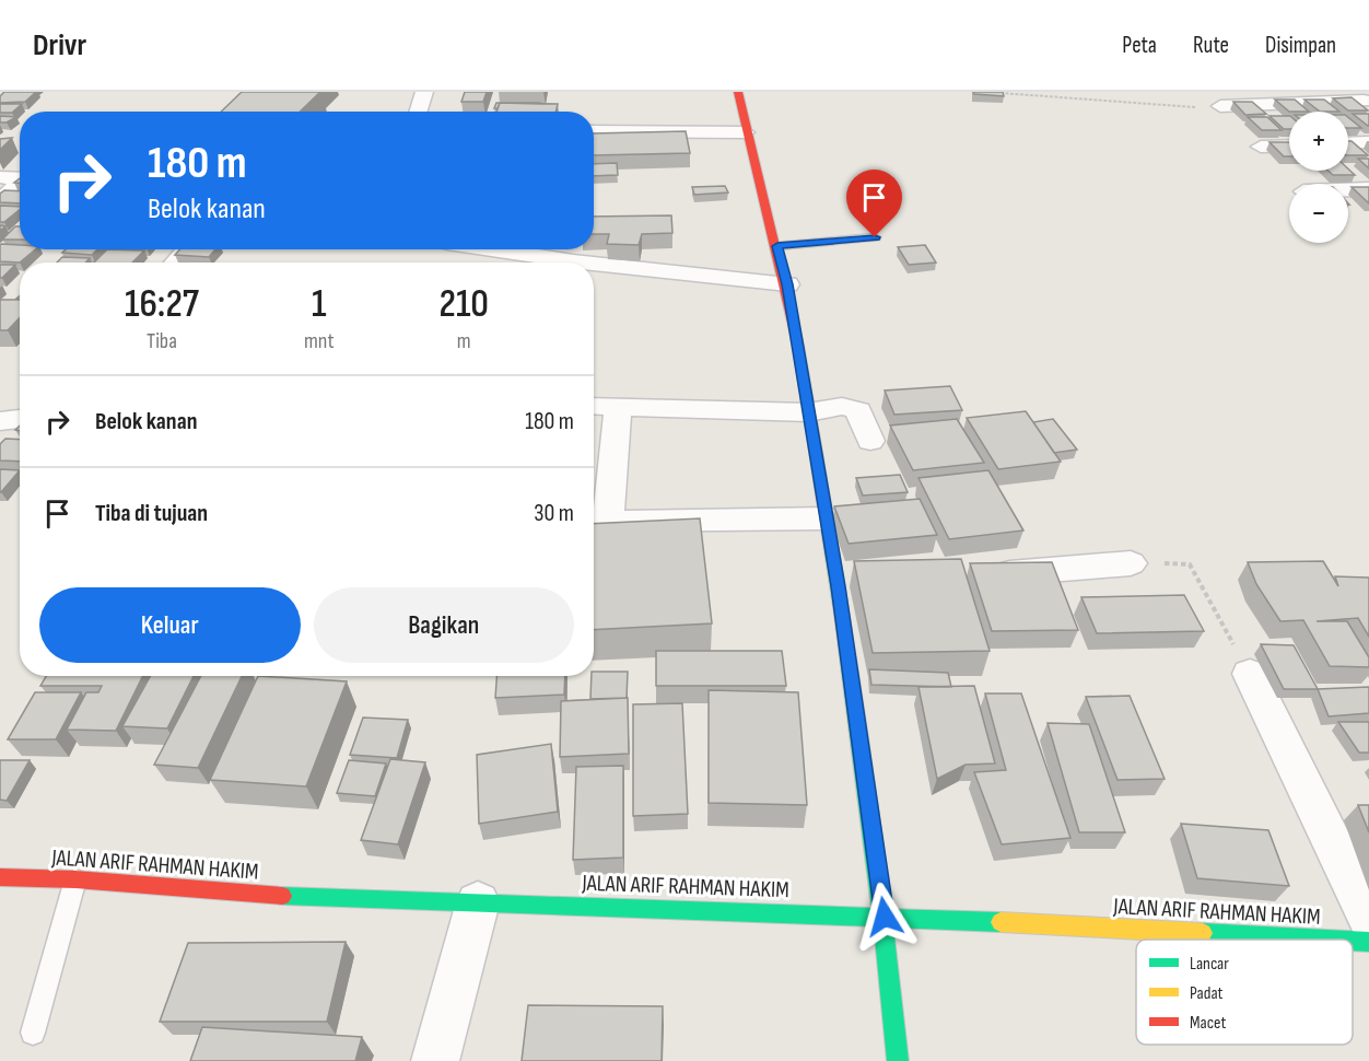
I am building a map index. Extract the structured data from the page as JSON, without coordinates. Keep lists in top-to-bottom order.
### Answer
{
  "streets": {
    "street": ["JALAN ARIF RAHMAN HAKIM"]
  },
  "legend": ["Lancar", "Padat", "Macet"],
  "page": {
    "header": "Drivr",
    "nav": ["Peta", "Rute", "Disimpan"],
    "map_buttons": ["+", "−"],
    "turn": ["180 m", "Belok kanan"],
    "eta": [
      "16:27",
      "Tiba",
      "1",
      "mnt",
      "210",
      "m"
    ],
    "list": [
      {
        "name": "Belok kanan",
        "value": "180 m"
      },
      {
        "name": "Tiba di tujuan",
        "value": "30 m"
      }
    ],
    "buttons": ["Keluar", "Bagikan"]
  }
}
